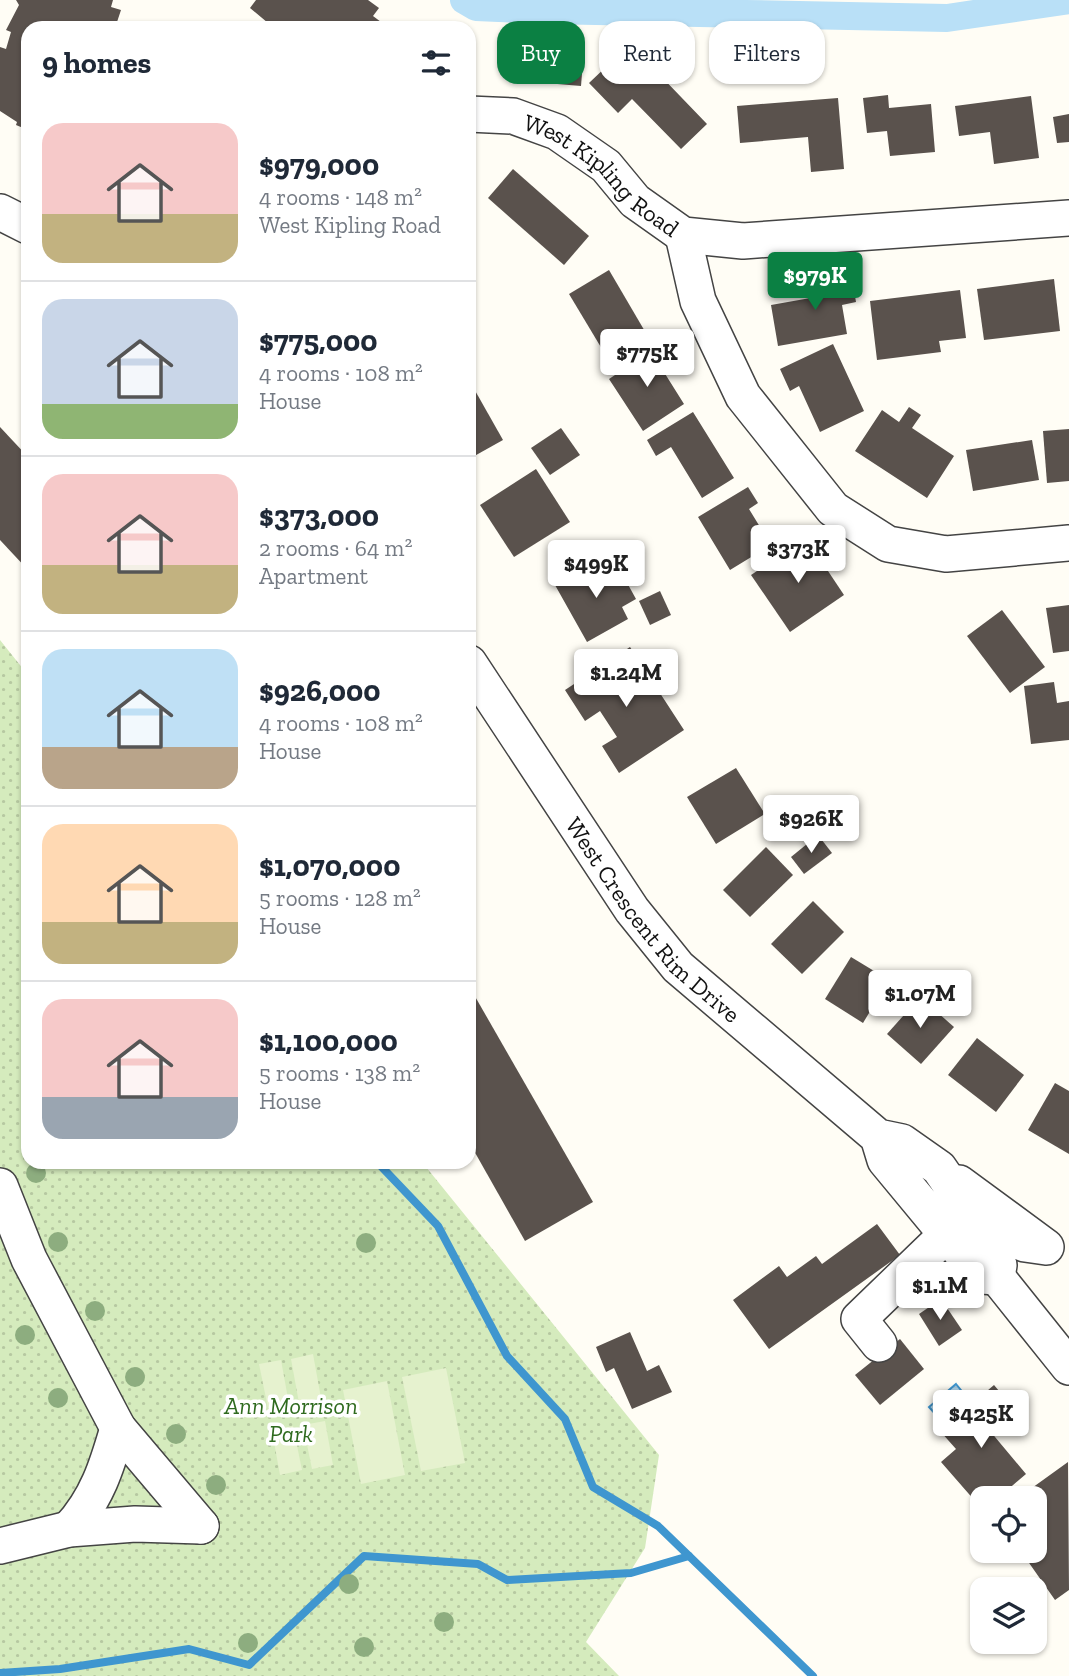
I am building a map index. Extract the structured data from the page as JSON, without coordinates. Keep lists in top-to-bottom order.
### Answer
{
  "streets": {
    "street": ["West Kipling Road", "West Crescent Rim Drive"]
  },
  "parks": ["Ann Morrison Park"],
  "page": {
    "chip": ["Buy", "Rent", "Filters"],
    "heading": "9 homes",
    "list": [
      {
        "name": "$979,000",
        "note": "4 rooms · 148 m² · West Kipling Road"
      },
      {
        "name": "$775,000",
        "note": "4 rooms · 108 m² · House"
      },
      {
        "name": "$373,000",
        "note": "2 rooms · 64 m² · Apartment"
      },
      {
        "name": "$926,000",
        "note": "4 rooms · 108 m² · House"
      },
      {
        "name": "$1,070,000",
        "note": "5 rooms · 128 m² · House"
      },
      {
        "name": "$1,100,000",
        "note": "5 rooms · 138 m² · House"
      }
    ],
    "price": [
      "$979K",
      "$775K",
      "$373K",
      "$499K",
      "$1.24M",
      "$926K",
      "$1.07M",
      "$1.1M",
      "$425K"
    ]
  }
}
